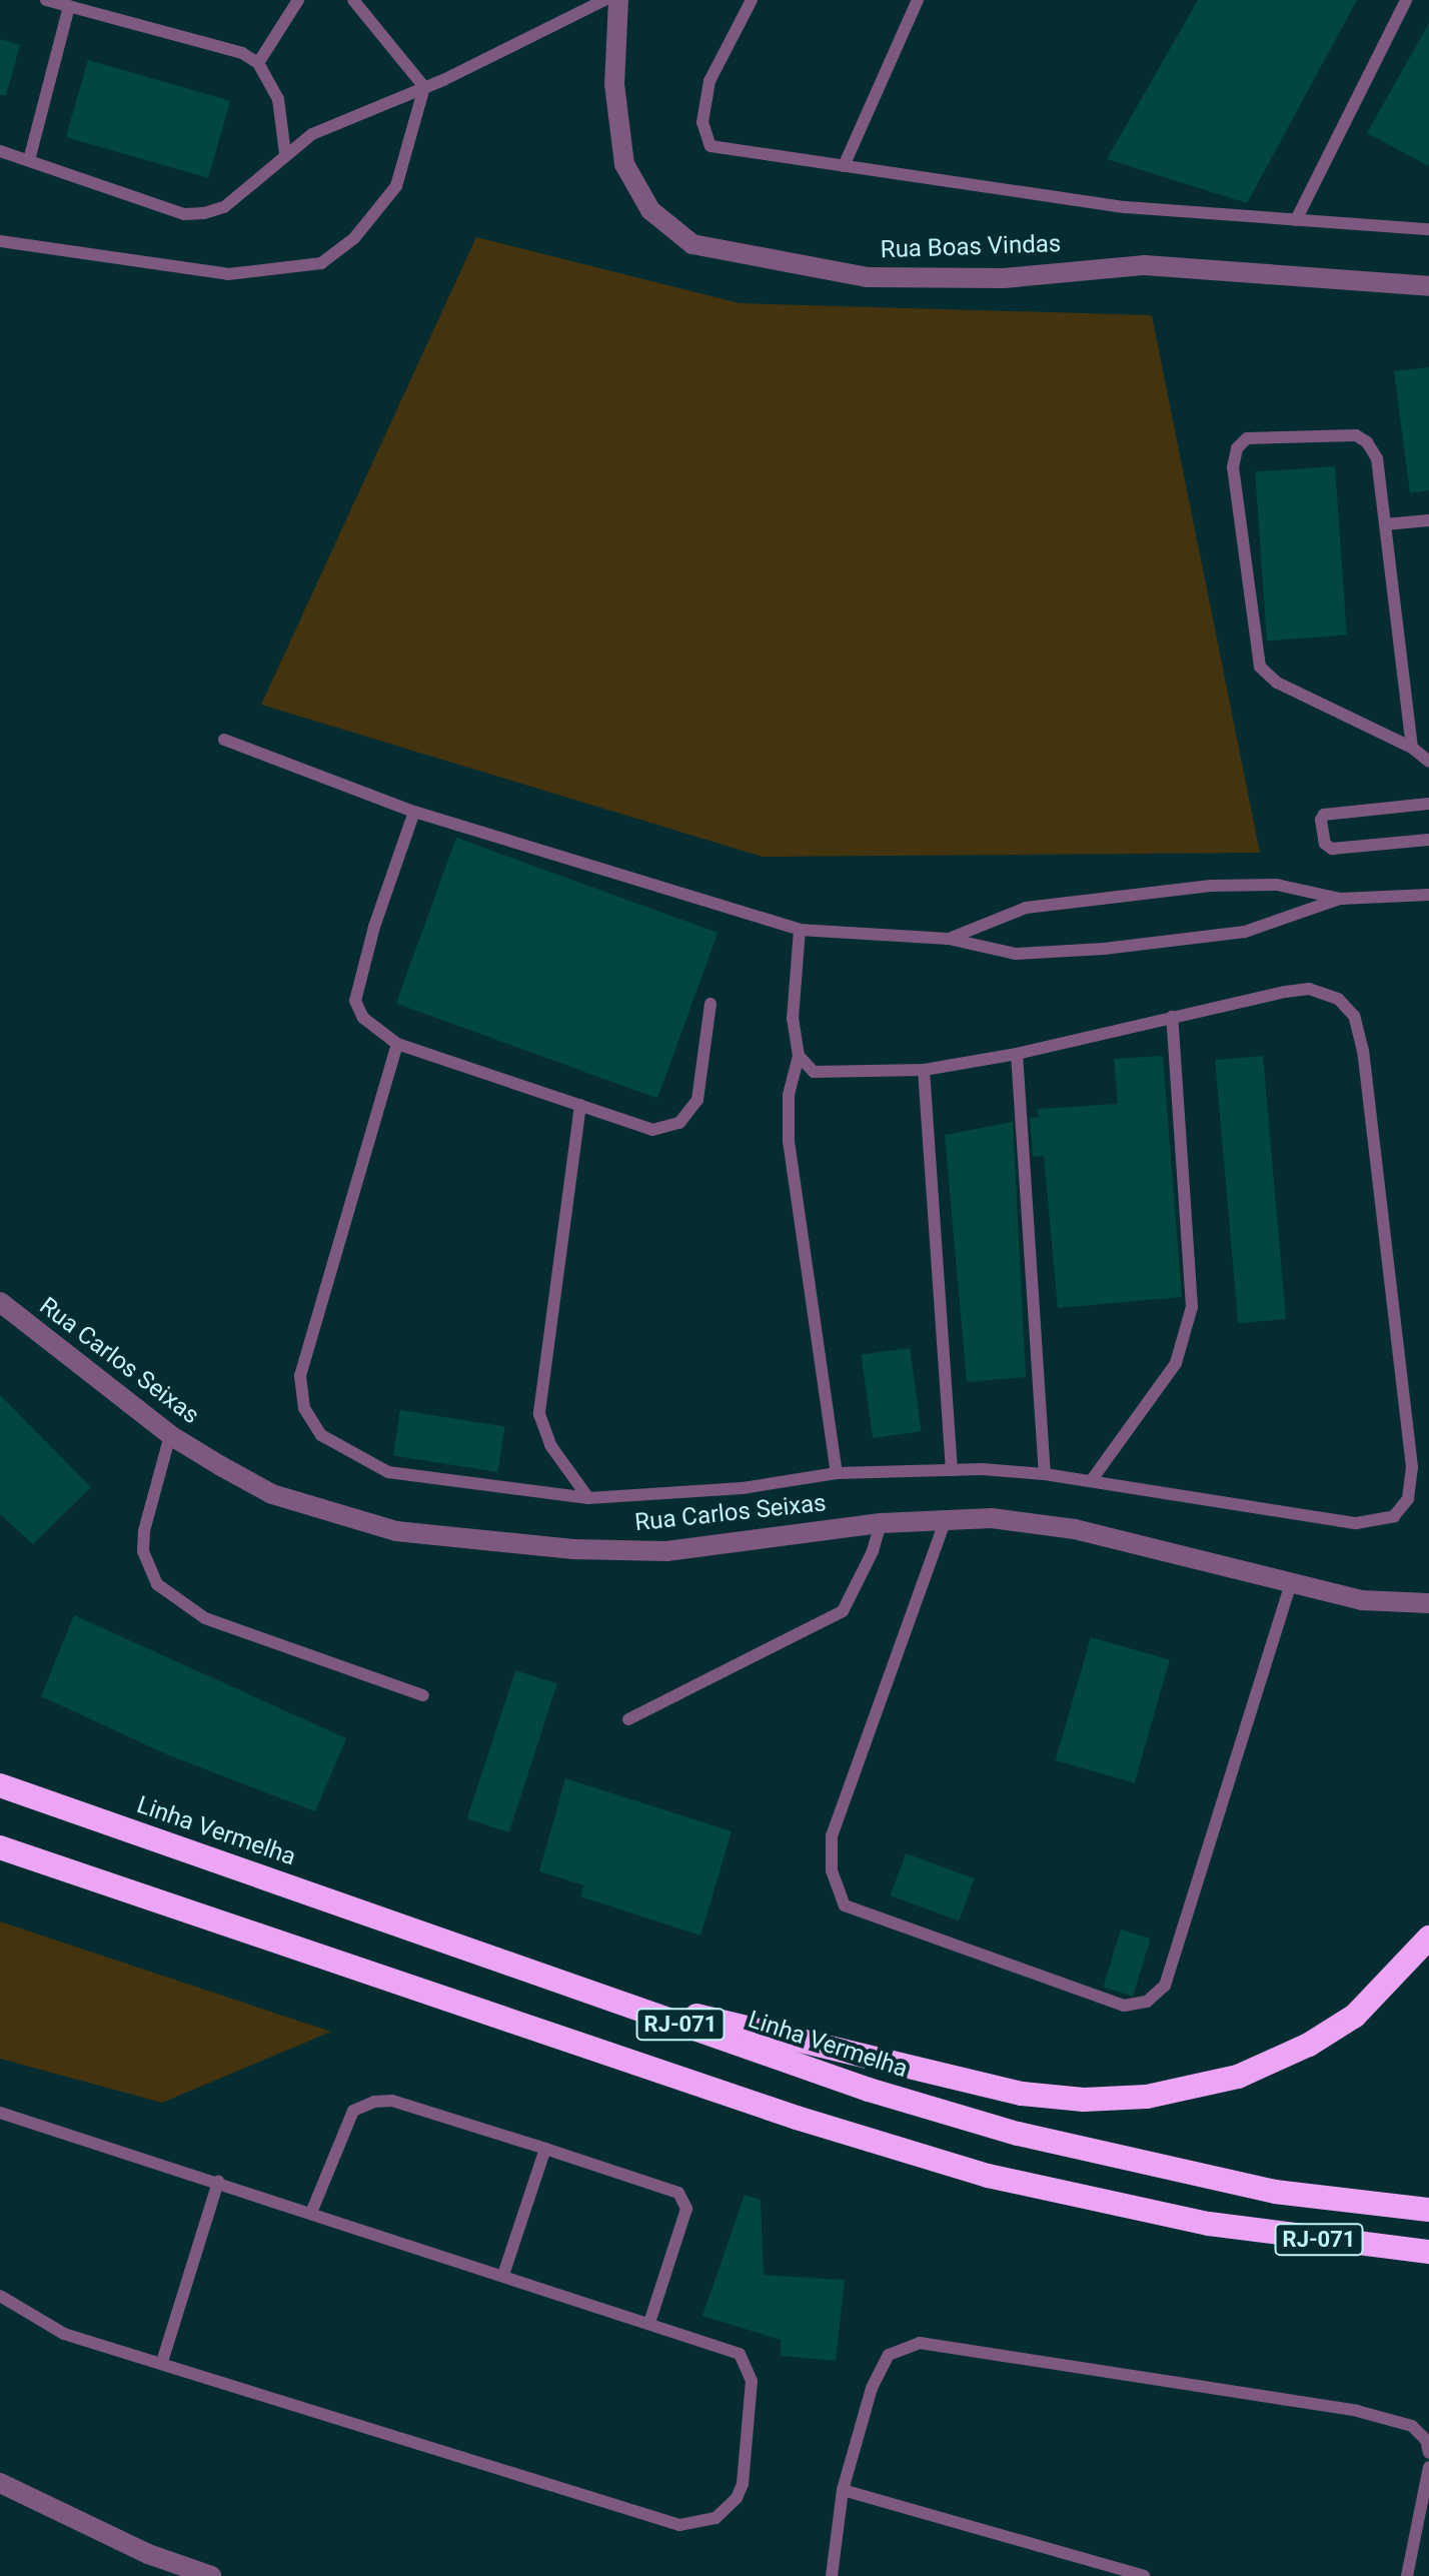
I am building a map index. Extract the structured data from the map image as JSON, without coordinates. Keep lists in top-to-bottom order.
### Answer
{
  "streets": {
    "highway": ["Linha Vermelha", "RJ-071"],
    "street": ["Rua Boas Vindas", "Rua Carlos Seixas"]
  }
}
